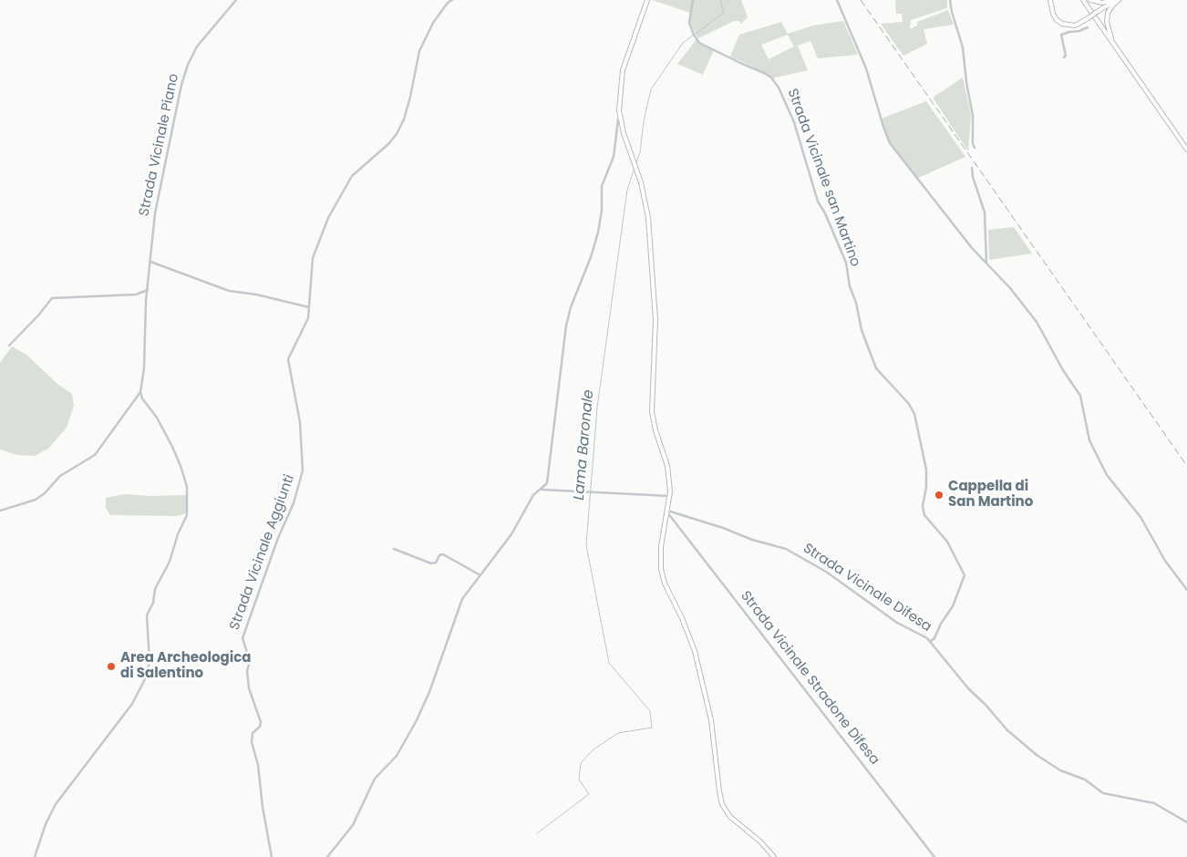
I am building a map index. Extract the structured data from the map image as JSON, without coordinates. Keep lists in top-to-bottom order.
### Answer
{
  "streets": {
    "street": [
      "Strada Vicinale Piano",
      "Strada Vicinale san Martino",
      "Strada Vicinale Aggiunti",
      "Strada Vicinale Difesa",
      "Strada Vicinale Stradone Difesa"
    ]
  },
  "crossings": [
    ["Strada Vicinale san Martino", "Strada Vicinale Difesa"],
    ["Strada Vicinale Difesa", "Strada Vicinale Stradone Difesa"]
  ],
  "water": ["Lama Baronale"],
  "places": ["Cappella di San Martino", "Area Archeologica di Salentino"]
}
